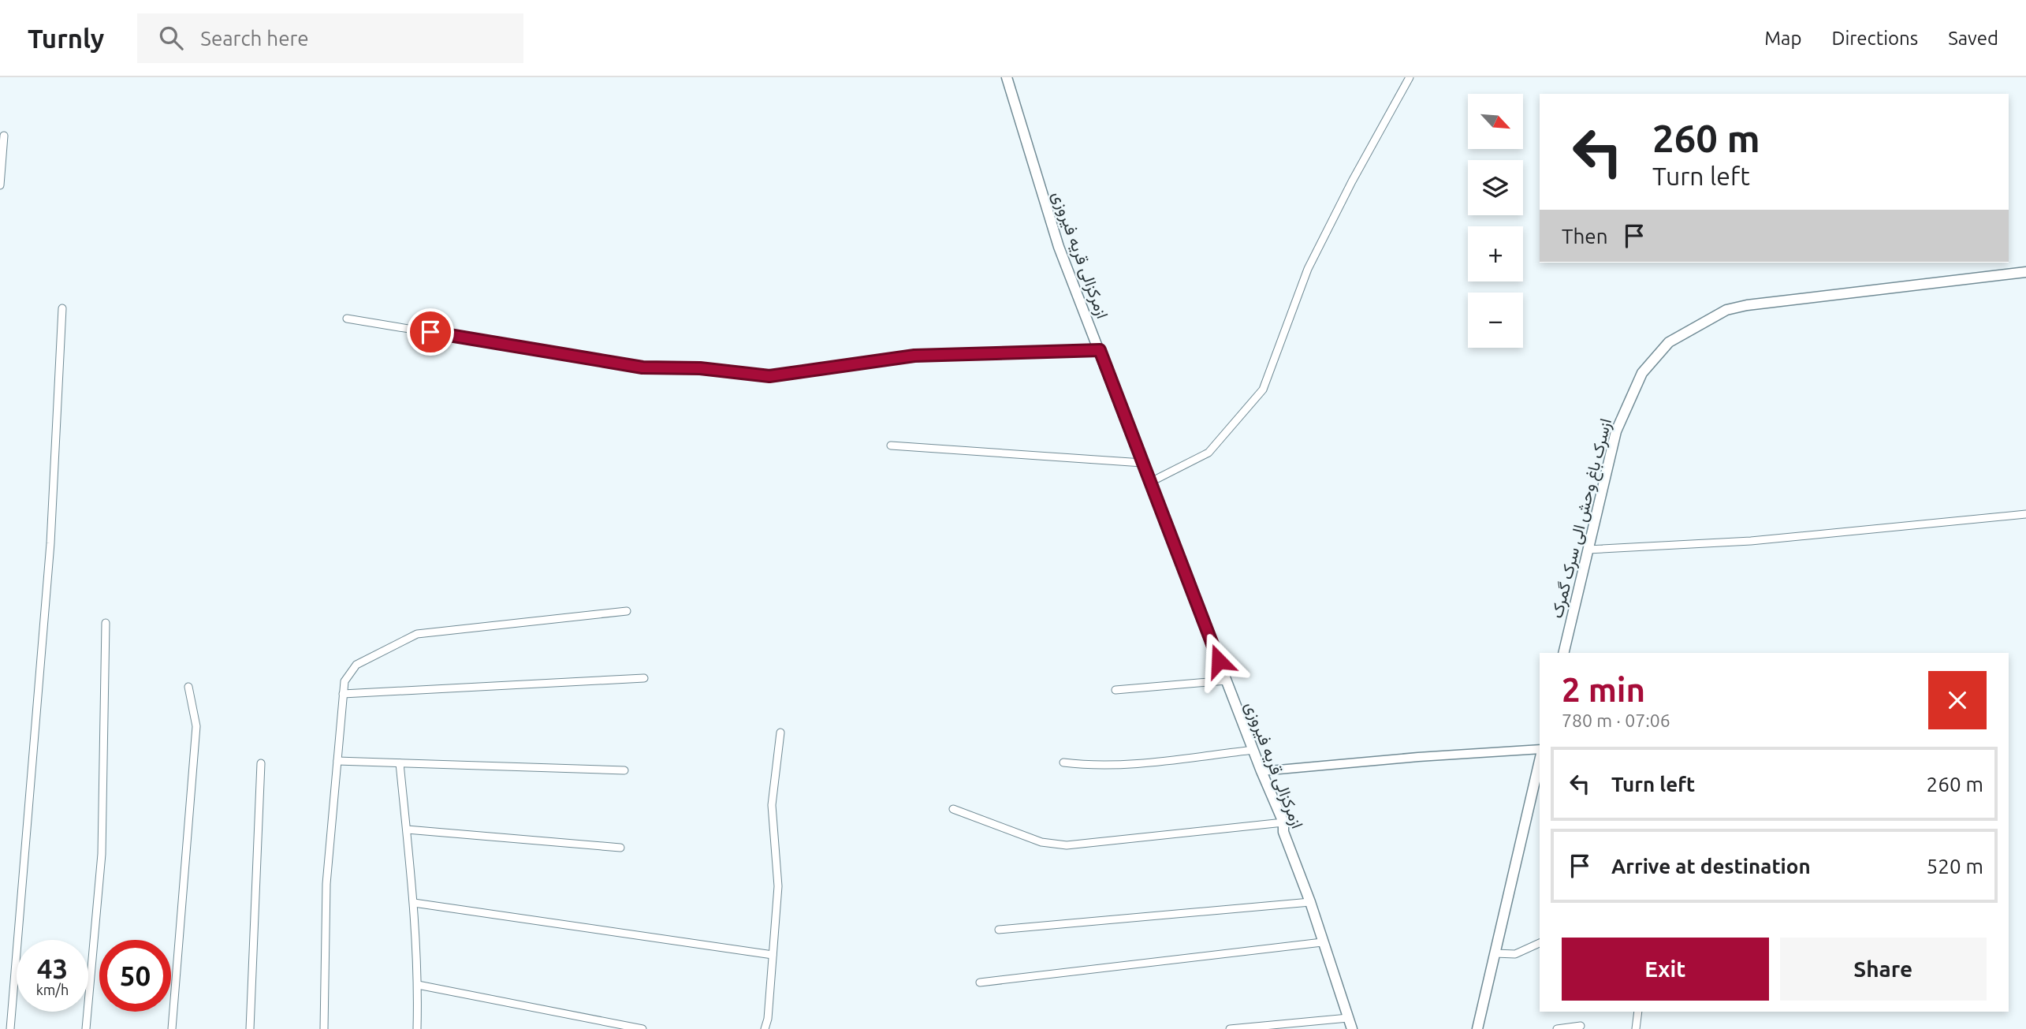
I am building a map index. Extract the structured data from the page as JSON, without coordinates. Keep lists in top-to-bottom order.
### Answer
{
  "streets": {
    "main road": ["ازمرکزالی قریه فیروزی", "ازسرک باغ وحش الی سرک گمرک"]
  },
  "north": "bottom right",
  "page": {
    "header": "Turnly",
    "search": "Search here",
    "nav": ["Map", "Directions", "Saved"],
    "map_buttons": ["+", "−"],
    "turn": ["260 m", "Turn left"],
    "then": "Then",
    "heading": ["2 min", "780 m · 07:06"],
    "list": [
      {
        "name": "Turn left",
        "value": "260 m"
      },
      {
        "name": "Arrive at destination",
        "value": "520 m"
      }
    ],
    "buttons": ["Exit", "Share"],
    "speed": "43 km/h",
    "limit": "50"
  }
}
